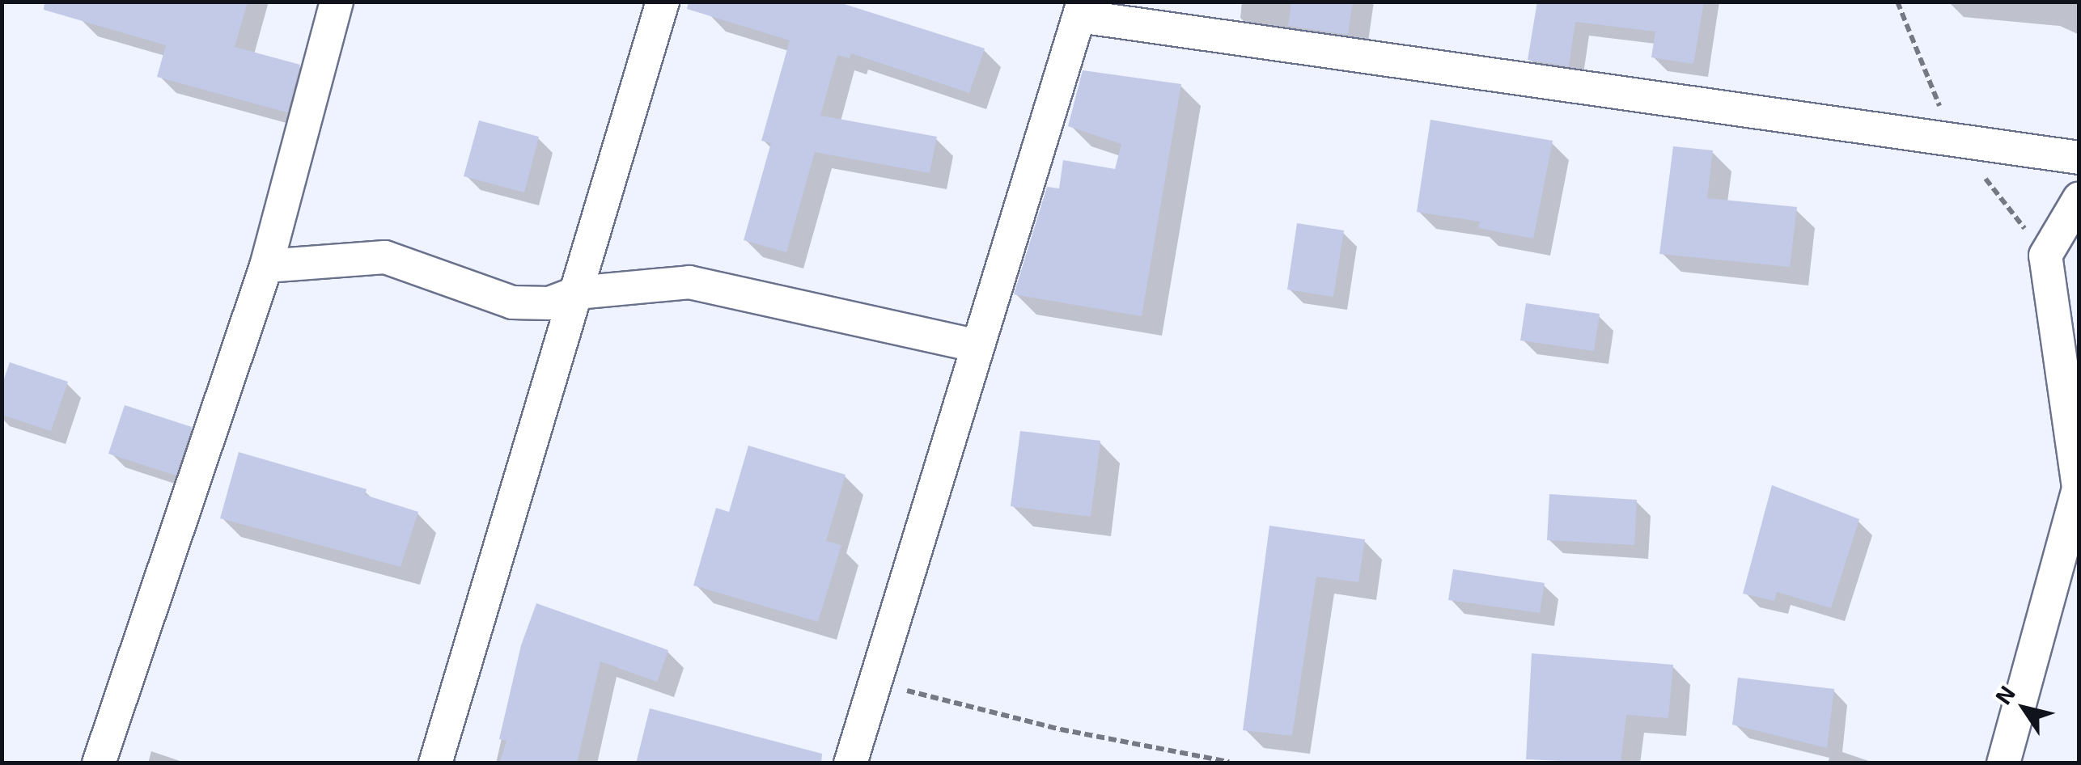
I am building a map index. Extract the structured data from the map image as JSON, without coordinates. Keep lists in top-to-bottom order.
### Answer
{
  "north": "top left"
}
